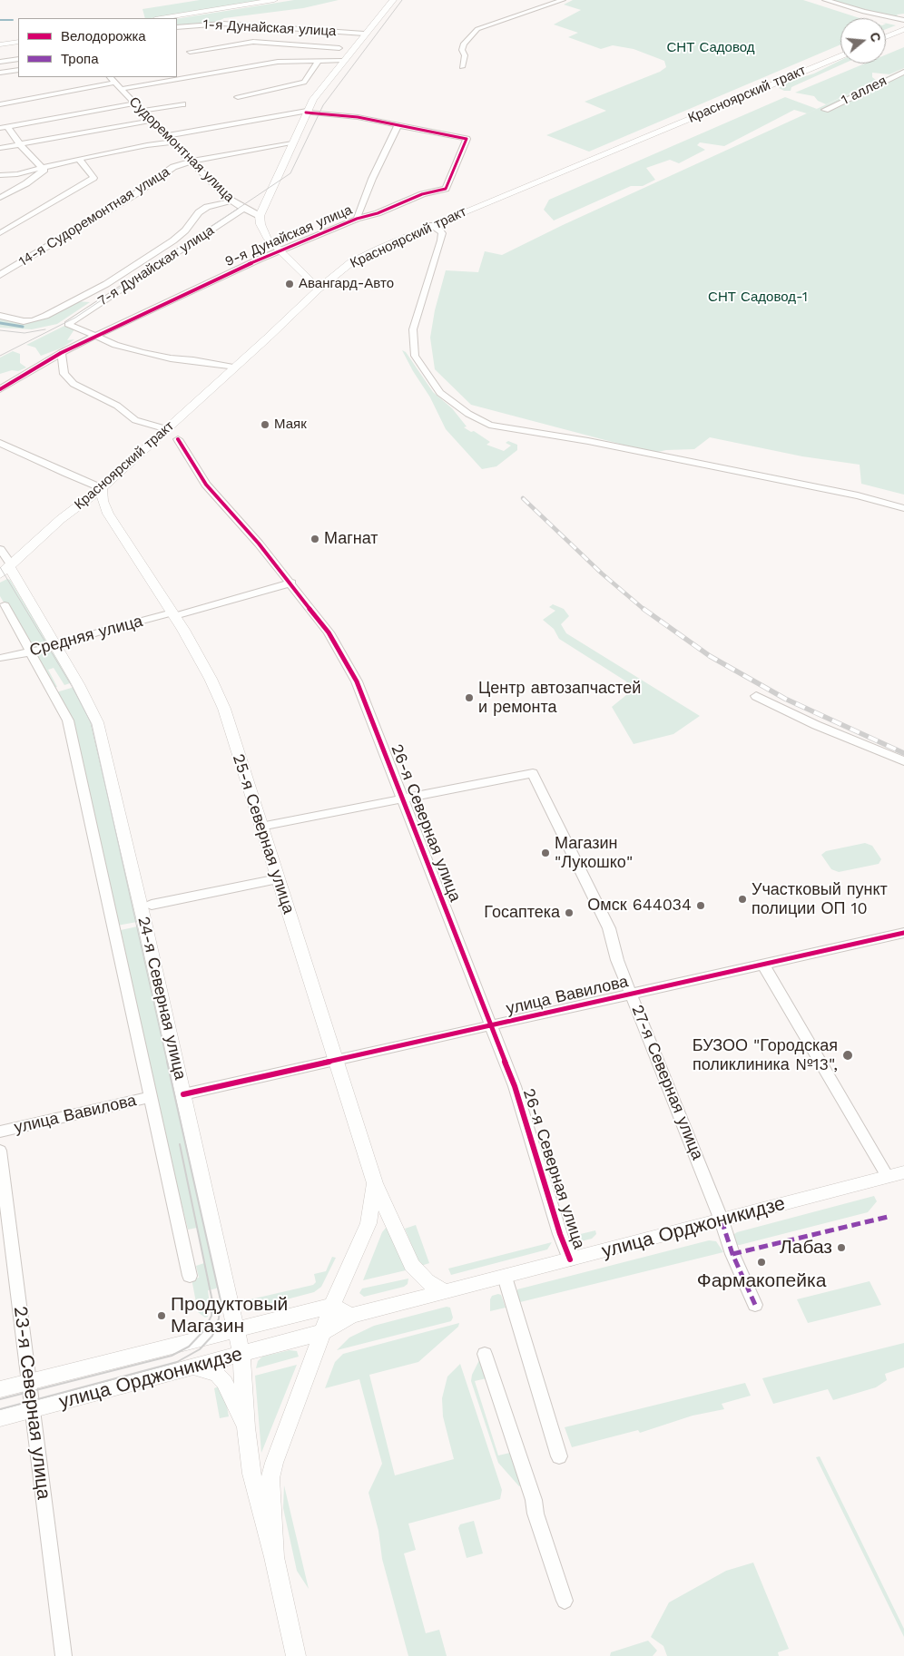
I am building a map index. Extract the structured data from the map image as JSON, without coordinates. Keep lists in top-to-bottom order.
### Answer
{
  "streets": {
    "main road": [
      "Красноярский тракт",
      "25-я Северная улица",
      "24-я Северная улица",
      "улица Орджоникидзе"
    ],
    "street": [
      "1-я Дунайская улица",
      "1 аллея",
      "Судоремонтная улица",
      "14-я Судоремонтная улица",
      "9-я Дунайская улица",
      "7-я Дунайская улица",
      "Средняя улица",
      "26-я Северная улица",
      "улица Вавилова",
      "27-я Северная улица",
      "23-я Северная улица"
    ]
  },
  "crossings": [
    ["Красноярский тракт", "25-я Северная улица"],
    ["Красноярский тракт", "24-я Северная улица"],
    ["Судоремонтная улица", "14-я Судоремонтная улица"],
    ["Судоремонтная улица", "7-я Дунайская улица"],
    ["9-я Дунайская улица", "7-я Дунайская улица"],
    ["Средняя улица", "26-я Северная улица"],
    ["Средняя улица", "25-я Северная улица"],
    ["Средняя улица", "24-я Северная улица"],
    ["26-я Северная улица", "улица Вавилова"],
    ["26-я Северная улица", "27-я Северная улица"],
    ["26-я Северная улица", "улица Орджоникидзе"],
    ["25-я Северная улица", "улица Вавилова"],
    ["25-я Северная улица", "24-я Северная улица"],
    ["25-я Северная улица", "улица Орджоникидзе"],
    ["улица Вавилова", "24-я Северная улица"],
    ["улица Вавилова", "27-я Северная улица"],
    ["24-я Северная улица", "улица Орджоникидзе"],
    ["27-я Северная улица", "улица Орджоникидзе"],
    ["улица Орджоникидзе", "23-я Северная улица"]
  ],
  "parks": ["СНТ Садовод", "СНТ Садовод-1"],
  "places": [
    "Авангард-Авто",
    "Маяк",
    "Магнат",
    "Центр автозапчастей и ремонта",
    "Магазин \"Лукошко\"",
    "Участковый пункт полиции ОП 10",
    "Омск 644034",
    "Госаптека",
    "БУЗОО \"Городская поликлиника №13\",",
    "Лабаз",
    "Фармакопейка",
    "Продуктовый Магазин"
  ],
  "legend": ["Велодорожка", "Тропа"],
  "north": "right"
}
